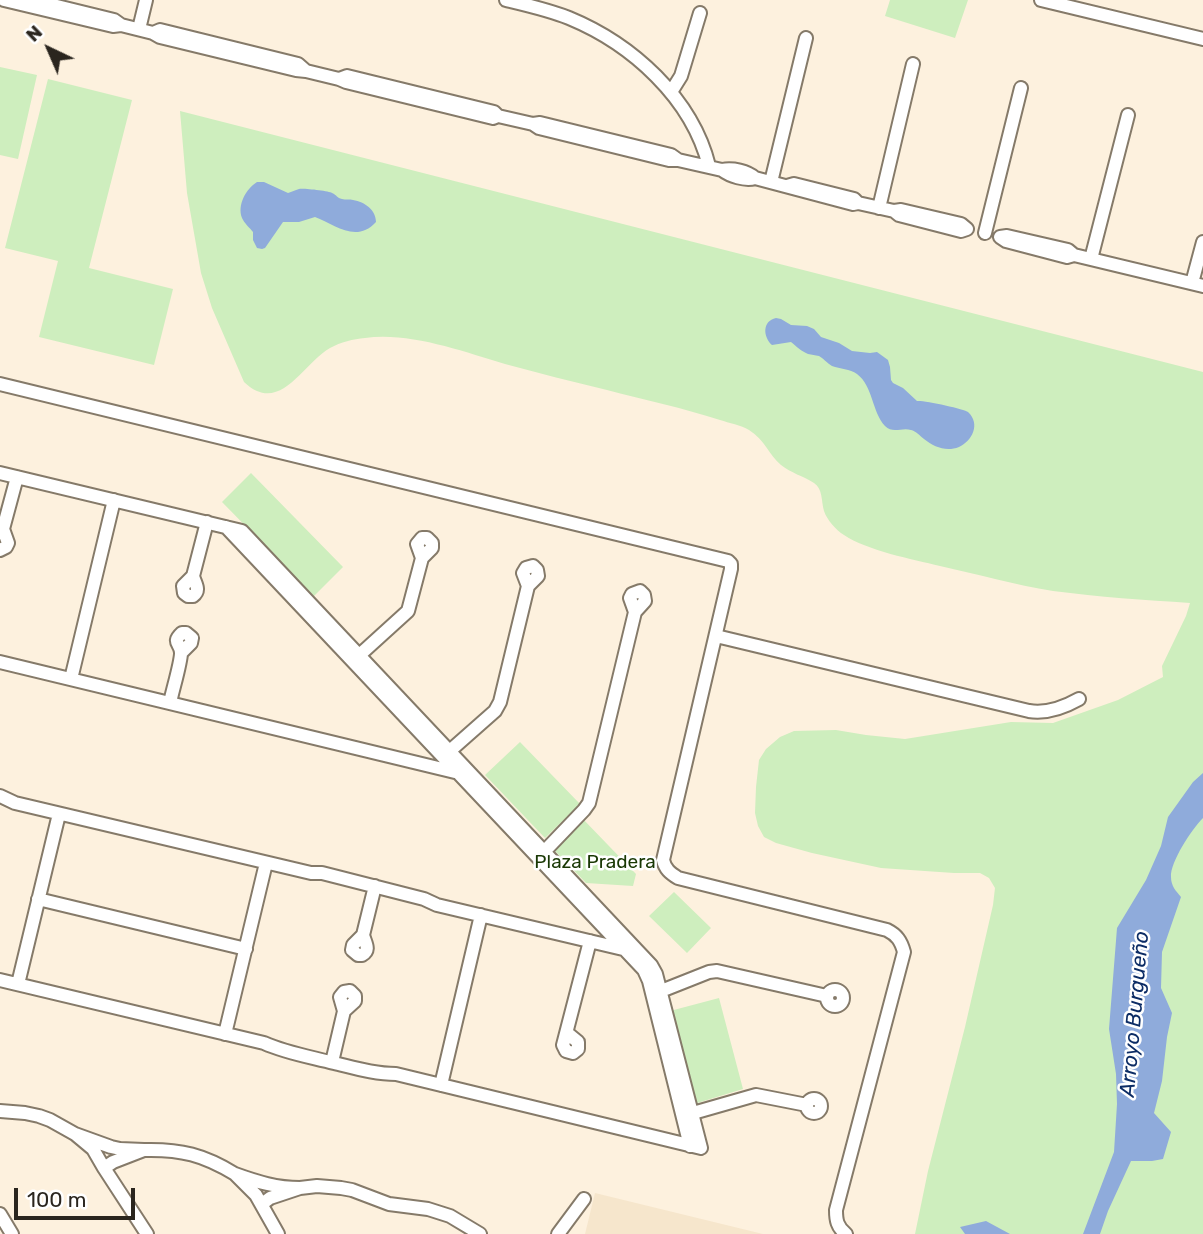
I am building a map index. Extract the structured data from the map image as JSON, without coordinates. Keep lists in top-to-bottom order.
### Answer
{
  "water": ["Arroyo Burgueño"],
  "parks": ["Plaza Pradera"],
  "scale_bar": "100 m",
  "north": "top left"
}
